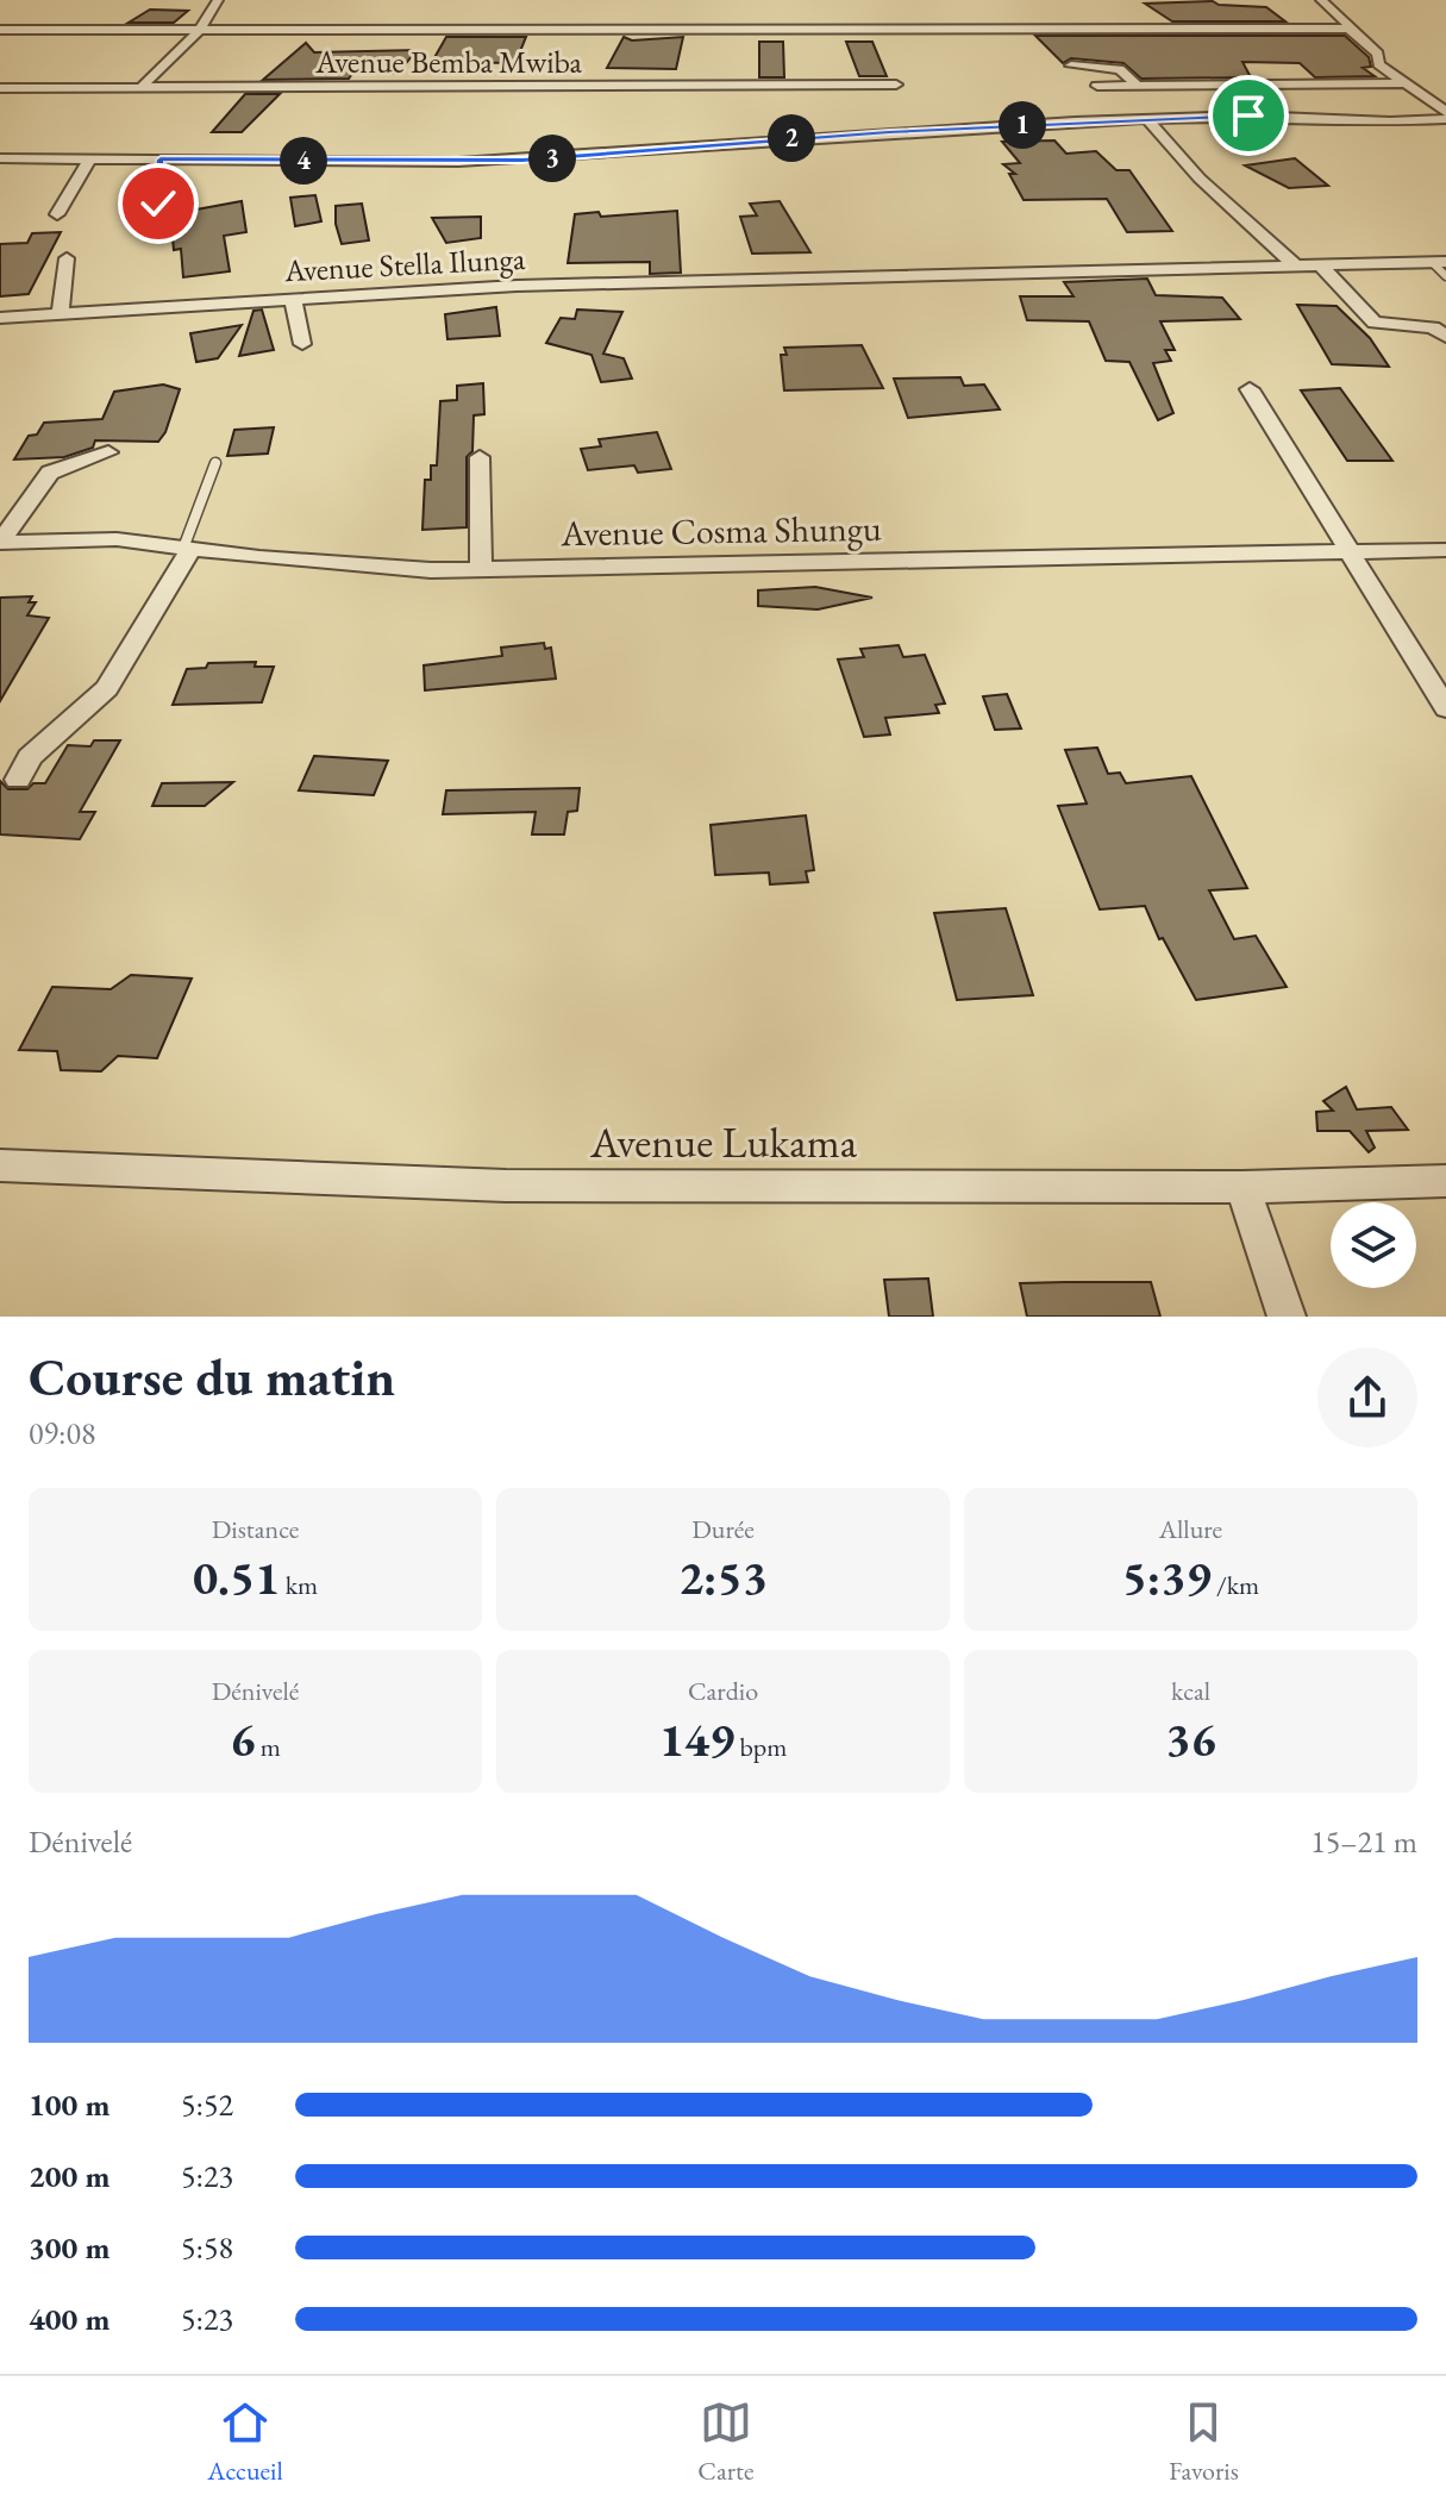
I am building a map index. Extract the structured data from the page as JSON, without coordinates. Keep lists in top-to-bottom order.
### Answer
{
  "streets": {
    "street": [
      "Avenue Bemba Mwiba",
      "Avenue Stella Ilunga",
      "Avenue Cosma Shungu",
      "Avenue Lukama"
    ]
  },
  "page": {
    "pins": [
      "1",
      "2",
      "3",
      "4"
    ],
    "heading": ["Course du matin", "09:08"],
    "stats": [
      ["Distance", "0.51 km"],
      ["Durée", "2:53"],
      ["Allure", "5:39 /km"],
      ["Dénivelé", "6 m"],
      ["Cardio", "149 bpm"],
      ["kcal", "36"]
    ],
    "chart": ["Dénivelé", "15–21 m"],
    "list": [
      {
        "name": "100 m",
        "note": "5:52"
      },
      {
        "name": "200 m",
        "note": "5:23"
      },
      {
        "name": "300 m",
        "note": "5:58"
      },
      {
        "name": "400 m",
        "note": "5:23"
      }
    ],
    "tabs": ["Accueil", "Carte", "Favoris"]
  }
}
